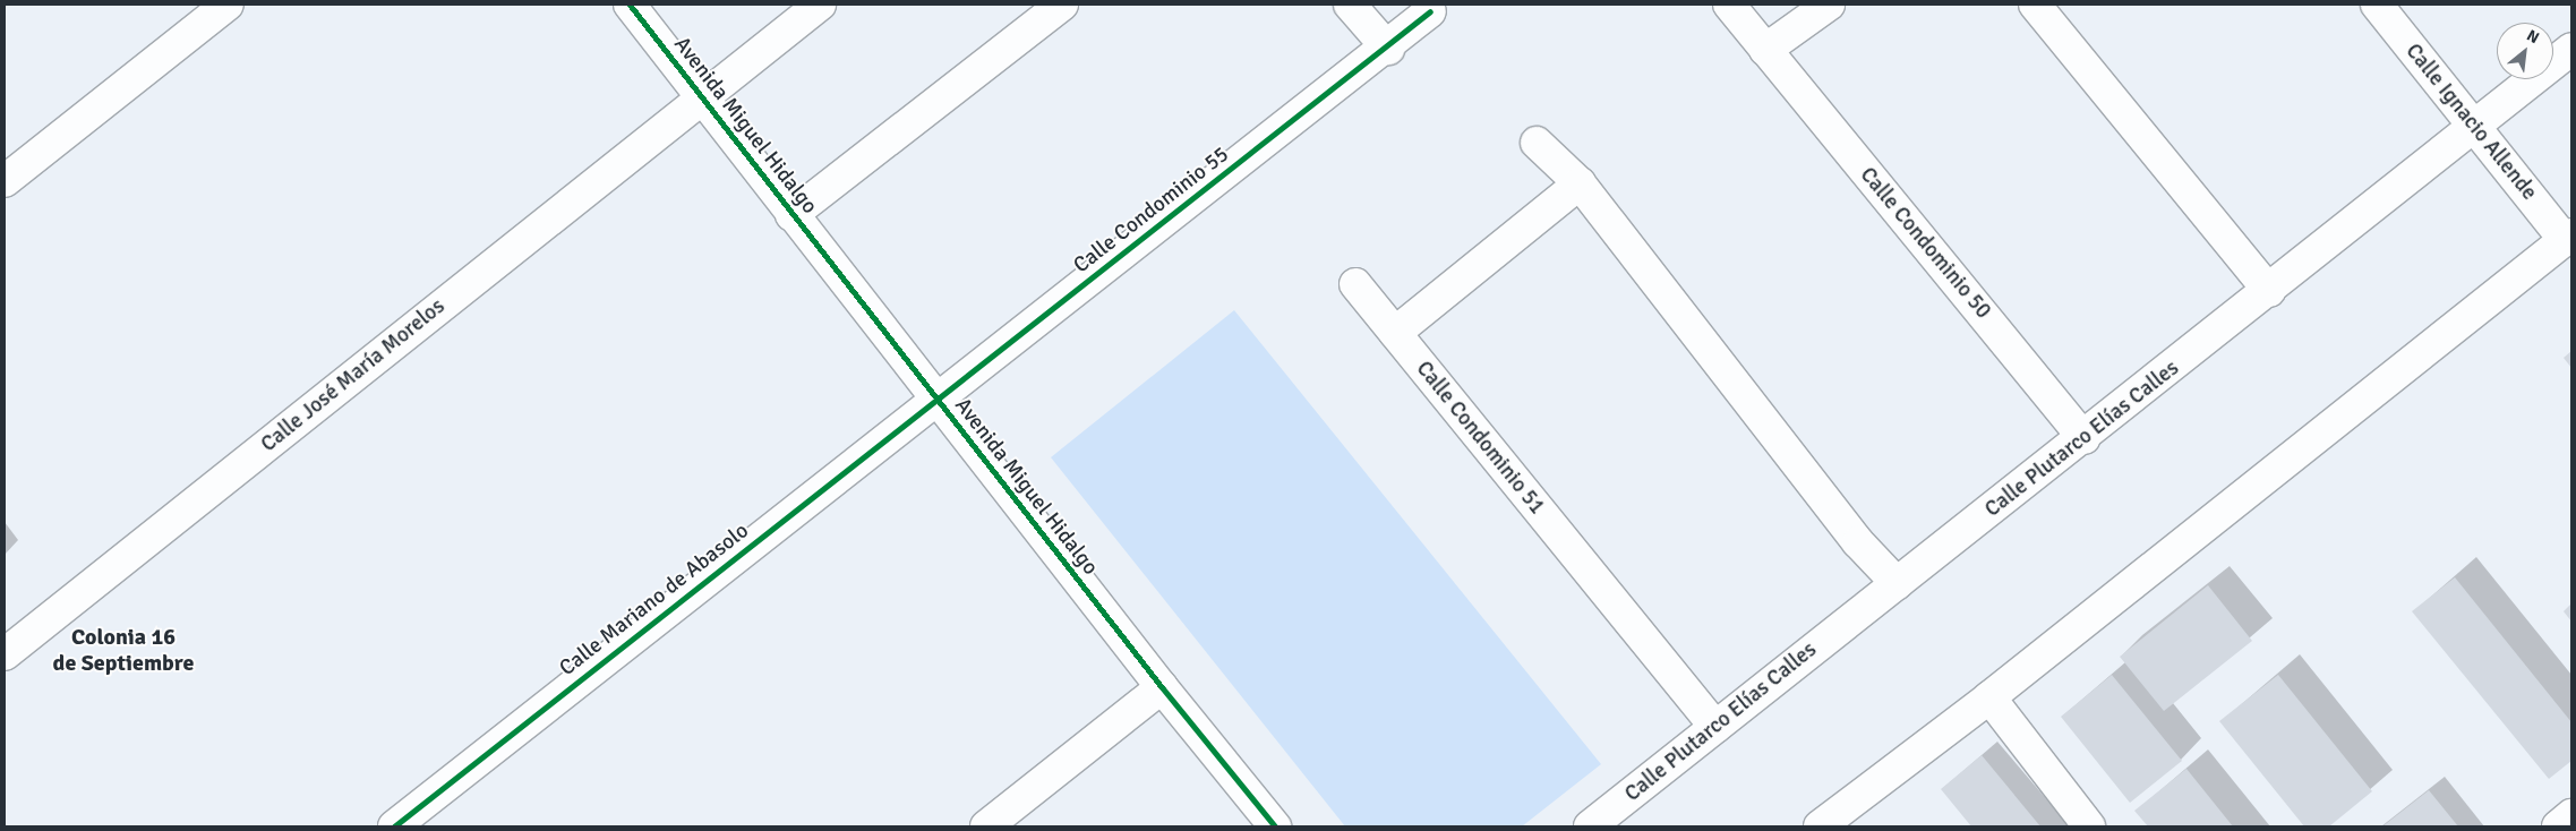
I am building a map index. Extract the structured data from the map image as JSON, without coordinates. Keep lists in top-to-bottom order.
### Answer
{
  "streets": {
    "street": [
      "Calle Ignacio Allende",
      "Avenida Miguel Hidalgo",
      "Calle Condominio 55",
      "Calle Condominio 50",
      "Calle José María Morelos",
      "Calle Condominio 51",
      "Calle Plutarco Elías Calles",
      "Calle Mariano de Abasolo"
    ]
  },
  "crossings": [
    ["Calle Ignacio Allende", "Calle Plutarco Elías Calles"],
    ["Avenida Miguel Hidalgo", "Calle Condominio 55"],
    ["Avenida Miguel Hidalgo", "Calle José María Morelos"],
    ["Avenida Miguel Hidalgo", "Calle Mariano de Abasolo"],
    ["Calle Condominio 55", "Calle Mariano de Abasolo"],
    ["Calle Condominio 50", "Calle Plutarco Elías Calles"],
    ["Calle Condominio 51", "Calle Plutarco Elías Calles"]
  ],
  "districts": ["Colonia 16 de Septiembre"],
  "north": "top right"
}
